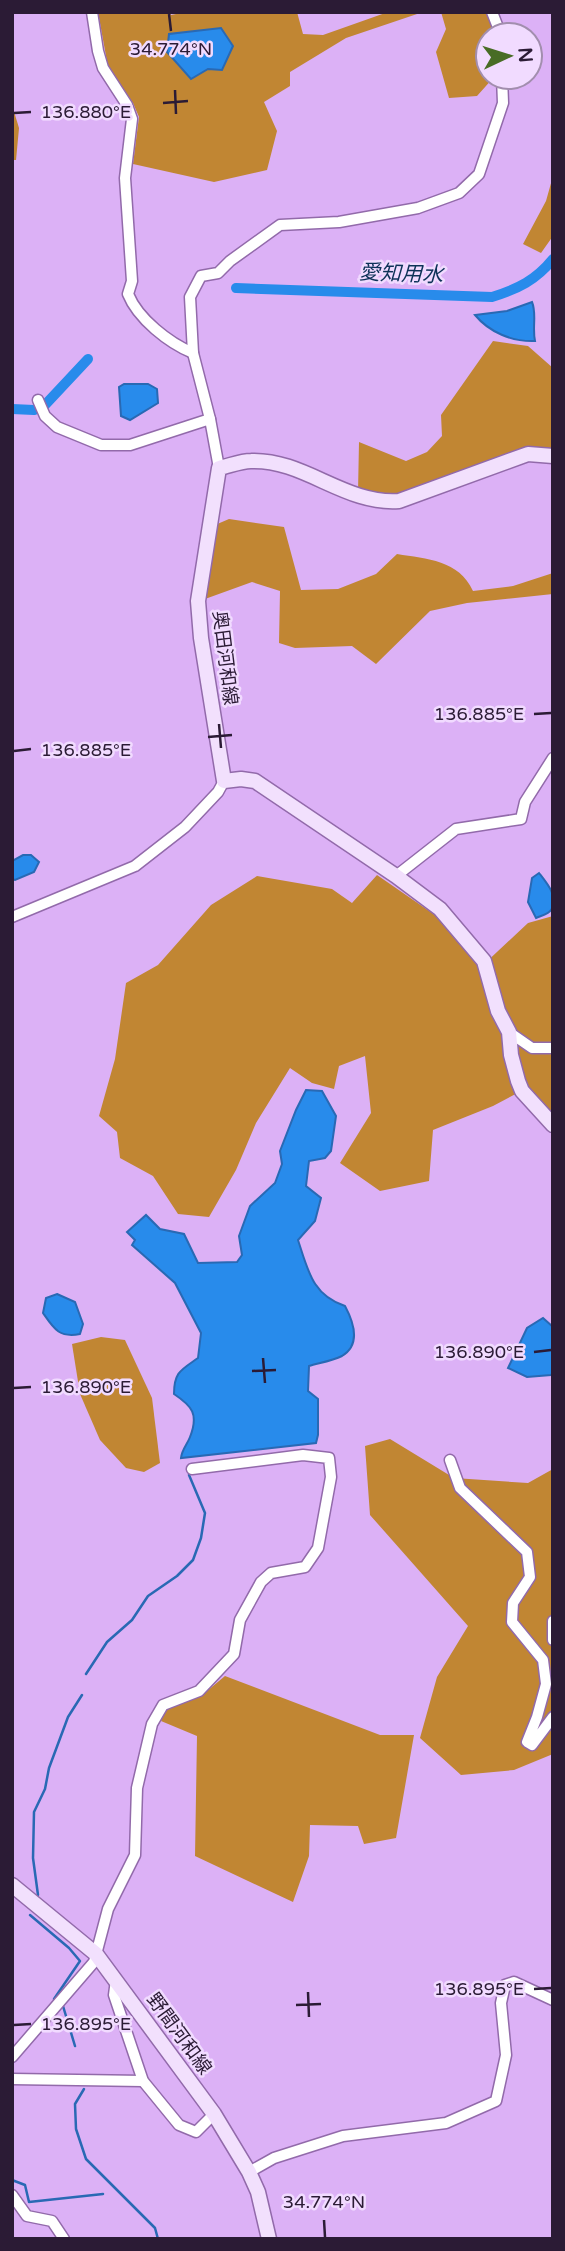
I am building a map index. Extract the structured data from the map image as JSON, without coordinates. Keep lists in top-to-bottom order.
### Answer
{
  "streets": {
    "main road": ["奥田河和線", "野間河和線"]
  },
  "water": ["愛知用水"],
  "north": "right",
  "coordinates": [
    "34.774°N",
    "136.880°E",
    "136.885°E",
    "136.890°E",
    "136.895°E"
  ]
}
